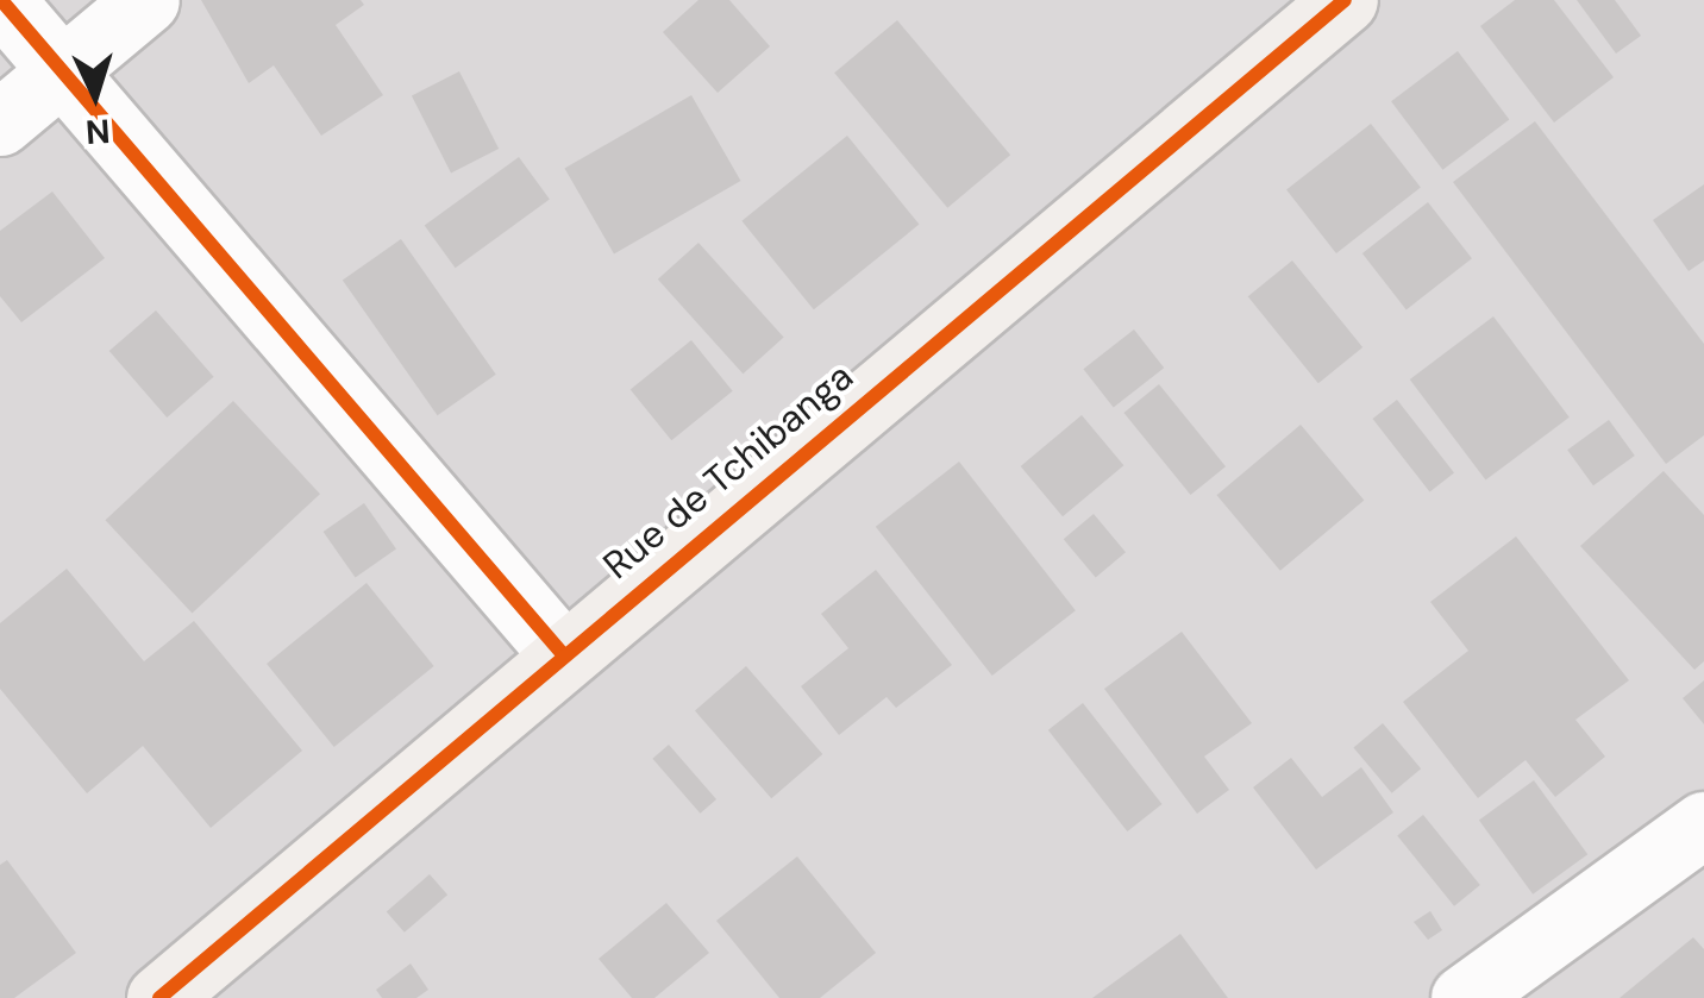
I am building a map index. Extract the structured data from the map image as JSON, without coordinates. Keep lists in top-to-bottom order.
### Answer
{
  "streets": {
    "street": ["Rue de Tchibanga"]
  },
  "north": "bottom"
}
